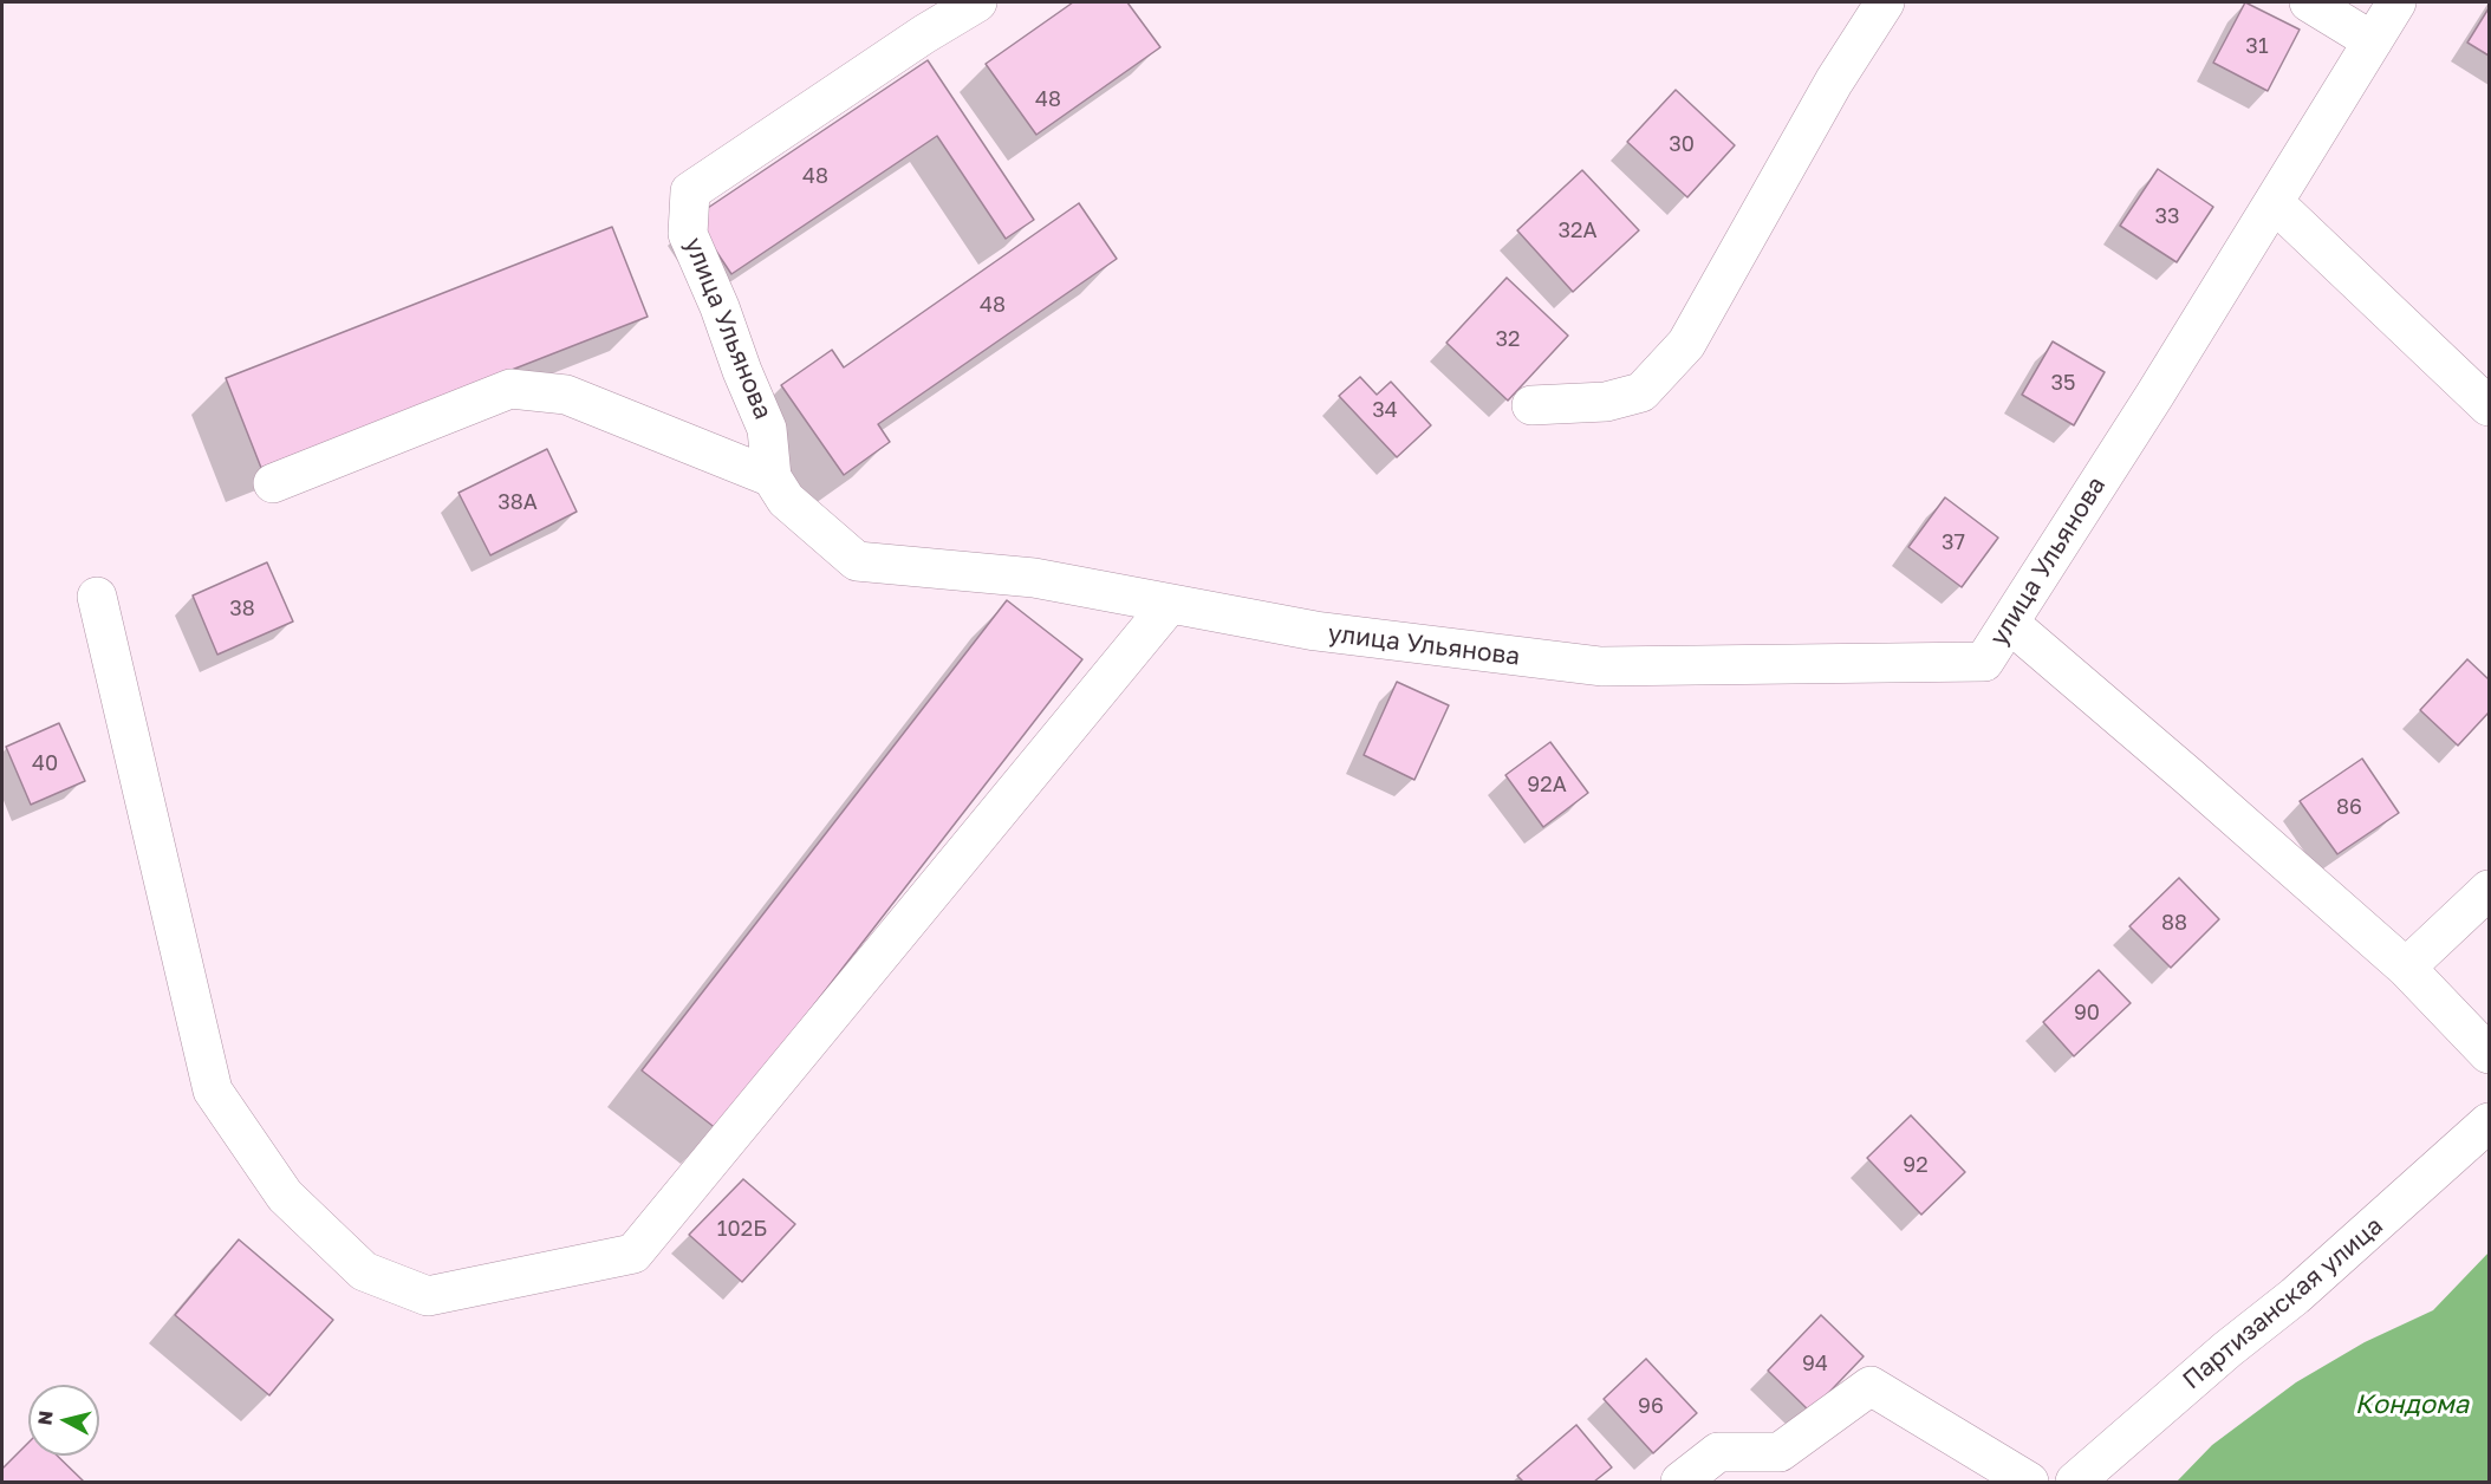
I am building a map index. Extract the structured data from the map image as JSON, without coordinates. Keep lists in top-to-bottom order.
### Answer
{
  "streets": {
    "street": ["улица Ульянова", "Партизанская улица"]
  },
  "water": ["Кондома"],
  "house_numbers": [
    "31",
    "48",
    "30",
    "48",
    "33",
    "32А",
    "48",
    "32",
    "35",
    "34",
    "38А",
    "37",
    "38",
    "40",
    "92А",
    "86",
    "88",
    "90",
    "92",
    "102Б",
    "94",
    "96"
  ],
  "north": "left"
}
